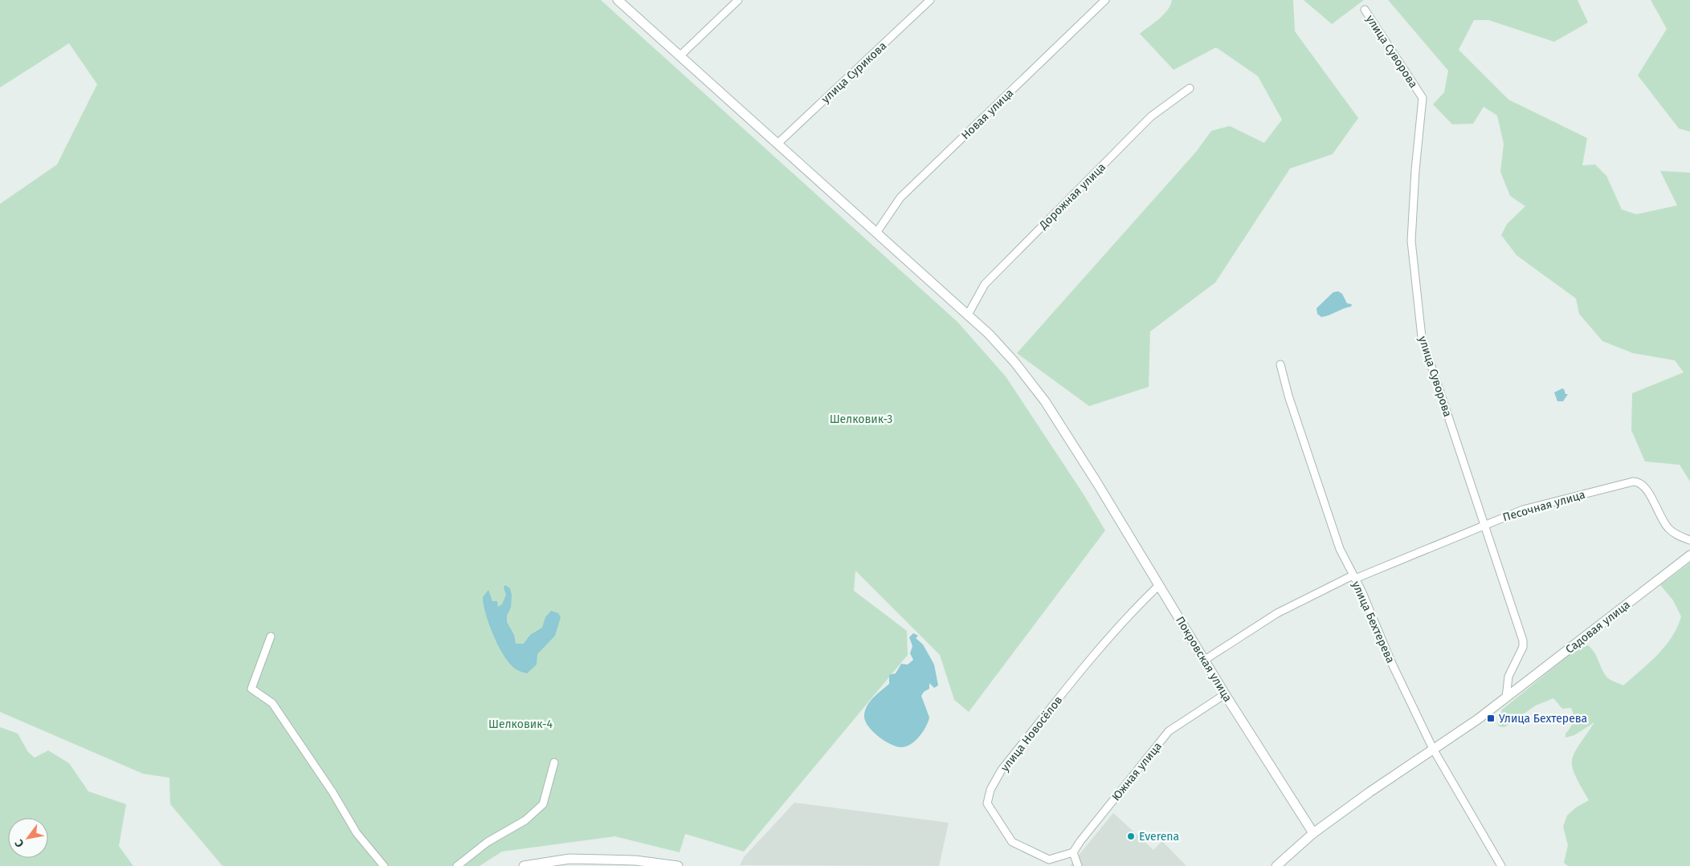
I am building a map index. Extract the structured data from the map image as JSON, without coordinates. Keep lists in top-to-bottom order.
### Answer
{
  "streets": {
    "street": [
      "улица Суворова",
      "улица Сурикова",
      "Новая улица",
      "Дорожная улица",
      "Песочная улица",
      "улица Бехтерева",
      "Садовая улица",
      "Покровская улица",
      "улица Новосёлов",
      "Южная улица"
    ]
  },
  "crossings": [
    ["улица Суворова", "Песочная улица"],
    ["улица Суворова", "Садовая улица"],
    ["улица Сурикова", "Покровская улица"],
    ["Новая улица", "Покровская улица"],
    ["Дорожная улица", "Покровская улица"],
    ["Песочная улица", "улица Бехтерева"],
    ["Песочная улица", "Покровская улица"],
    ["улица Бехтерева", "Садовая улица"],
    ["Садовая улица", "Покровская улица"],
    ["Покровская улица", "улица Новосёлов"],
    ["Покровская улица", "Южная улица"],
    ["улица Новосёлов", "Южная улица"]
  ],
  "parks": ["Шелковик-3", "Шелковик-4"],
  "places": {
    "transit": ["Улица Бехтерева"],
    "other": ["Everena"]
  },
  "north": "bottom left"
}
